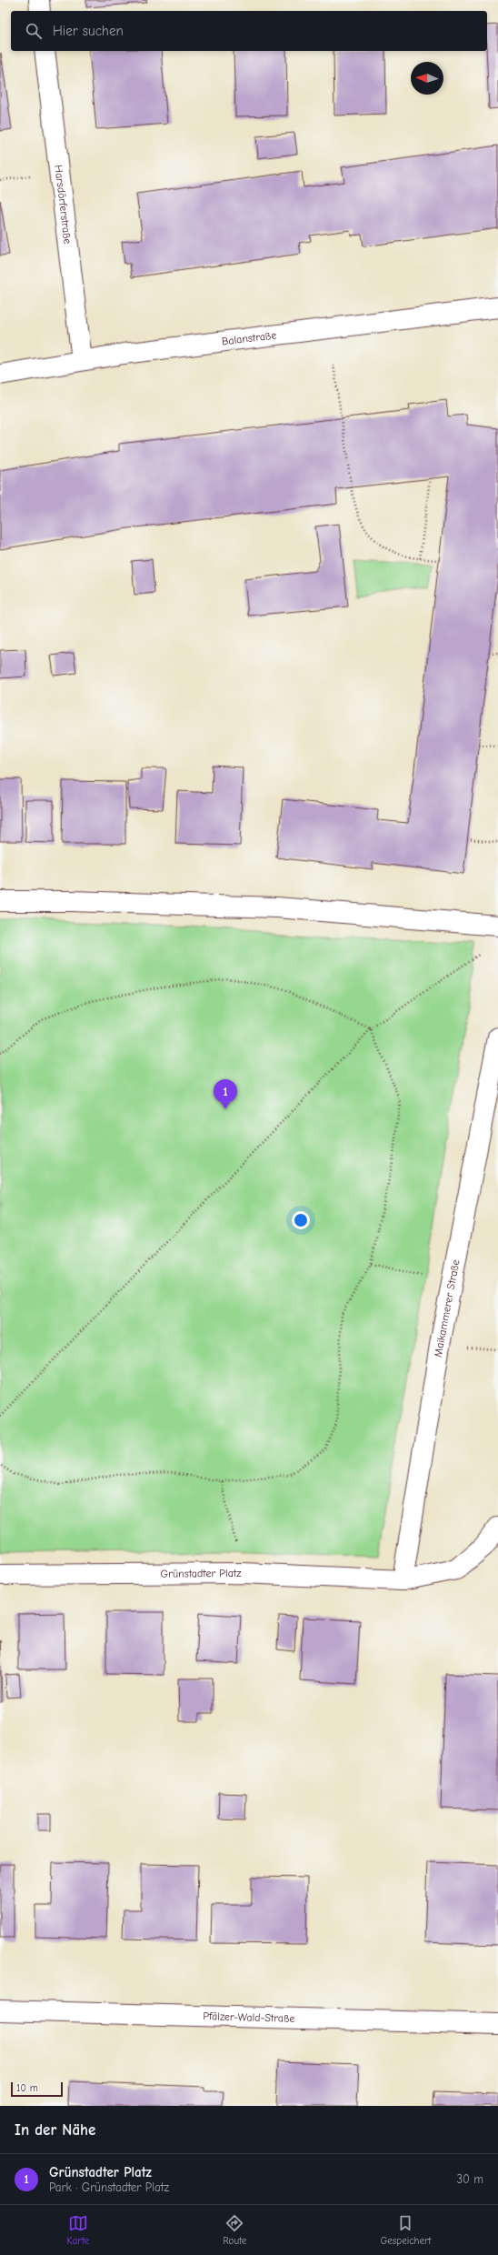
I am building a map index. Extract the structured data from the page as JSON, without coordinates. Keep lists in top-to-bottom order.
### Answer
{
  "streets": {
    "street": [
      "Harsdörferstraße",
      "Balanstraße",
      "Maikammerer Straße",
      "Grünstadter Platz",
      "Pfälzer-Wald-Straße"
    ]
  },
  "crossings": [
    ["Harsdörferstraße", "Balanstraße"],
    ["Maikammerer Straße", "Grünstadter Platz"]
  ],
  "scale_bar": "10 m",
  "north": "left",
  "page": {
    "search": "Hier suchen",
    "pins": "1",
    "scale": "10 m",
    "heading": "In der Nähe",
    "list": [
      {
        "mark": "1",
        "name": "Grünstadter Platz",
        "note": "Park · Grünstadter Platz",
        "value": "30 m"
      }
    ],
    "nav": ["Karte", "Route", "Gespeichert"]
  }
}
